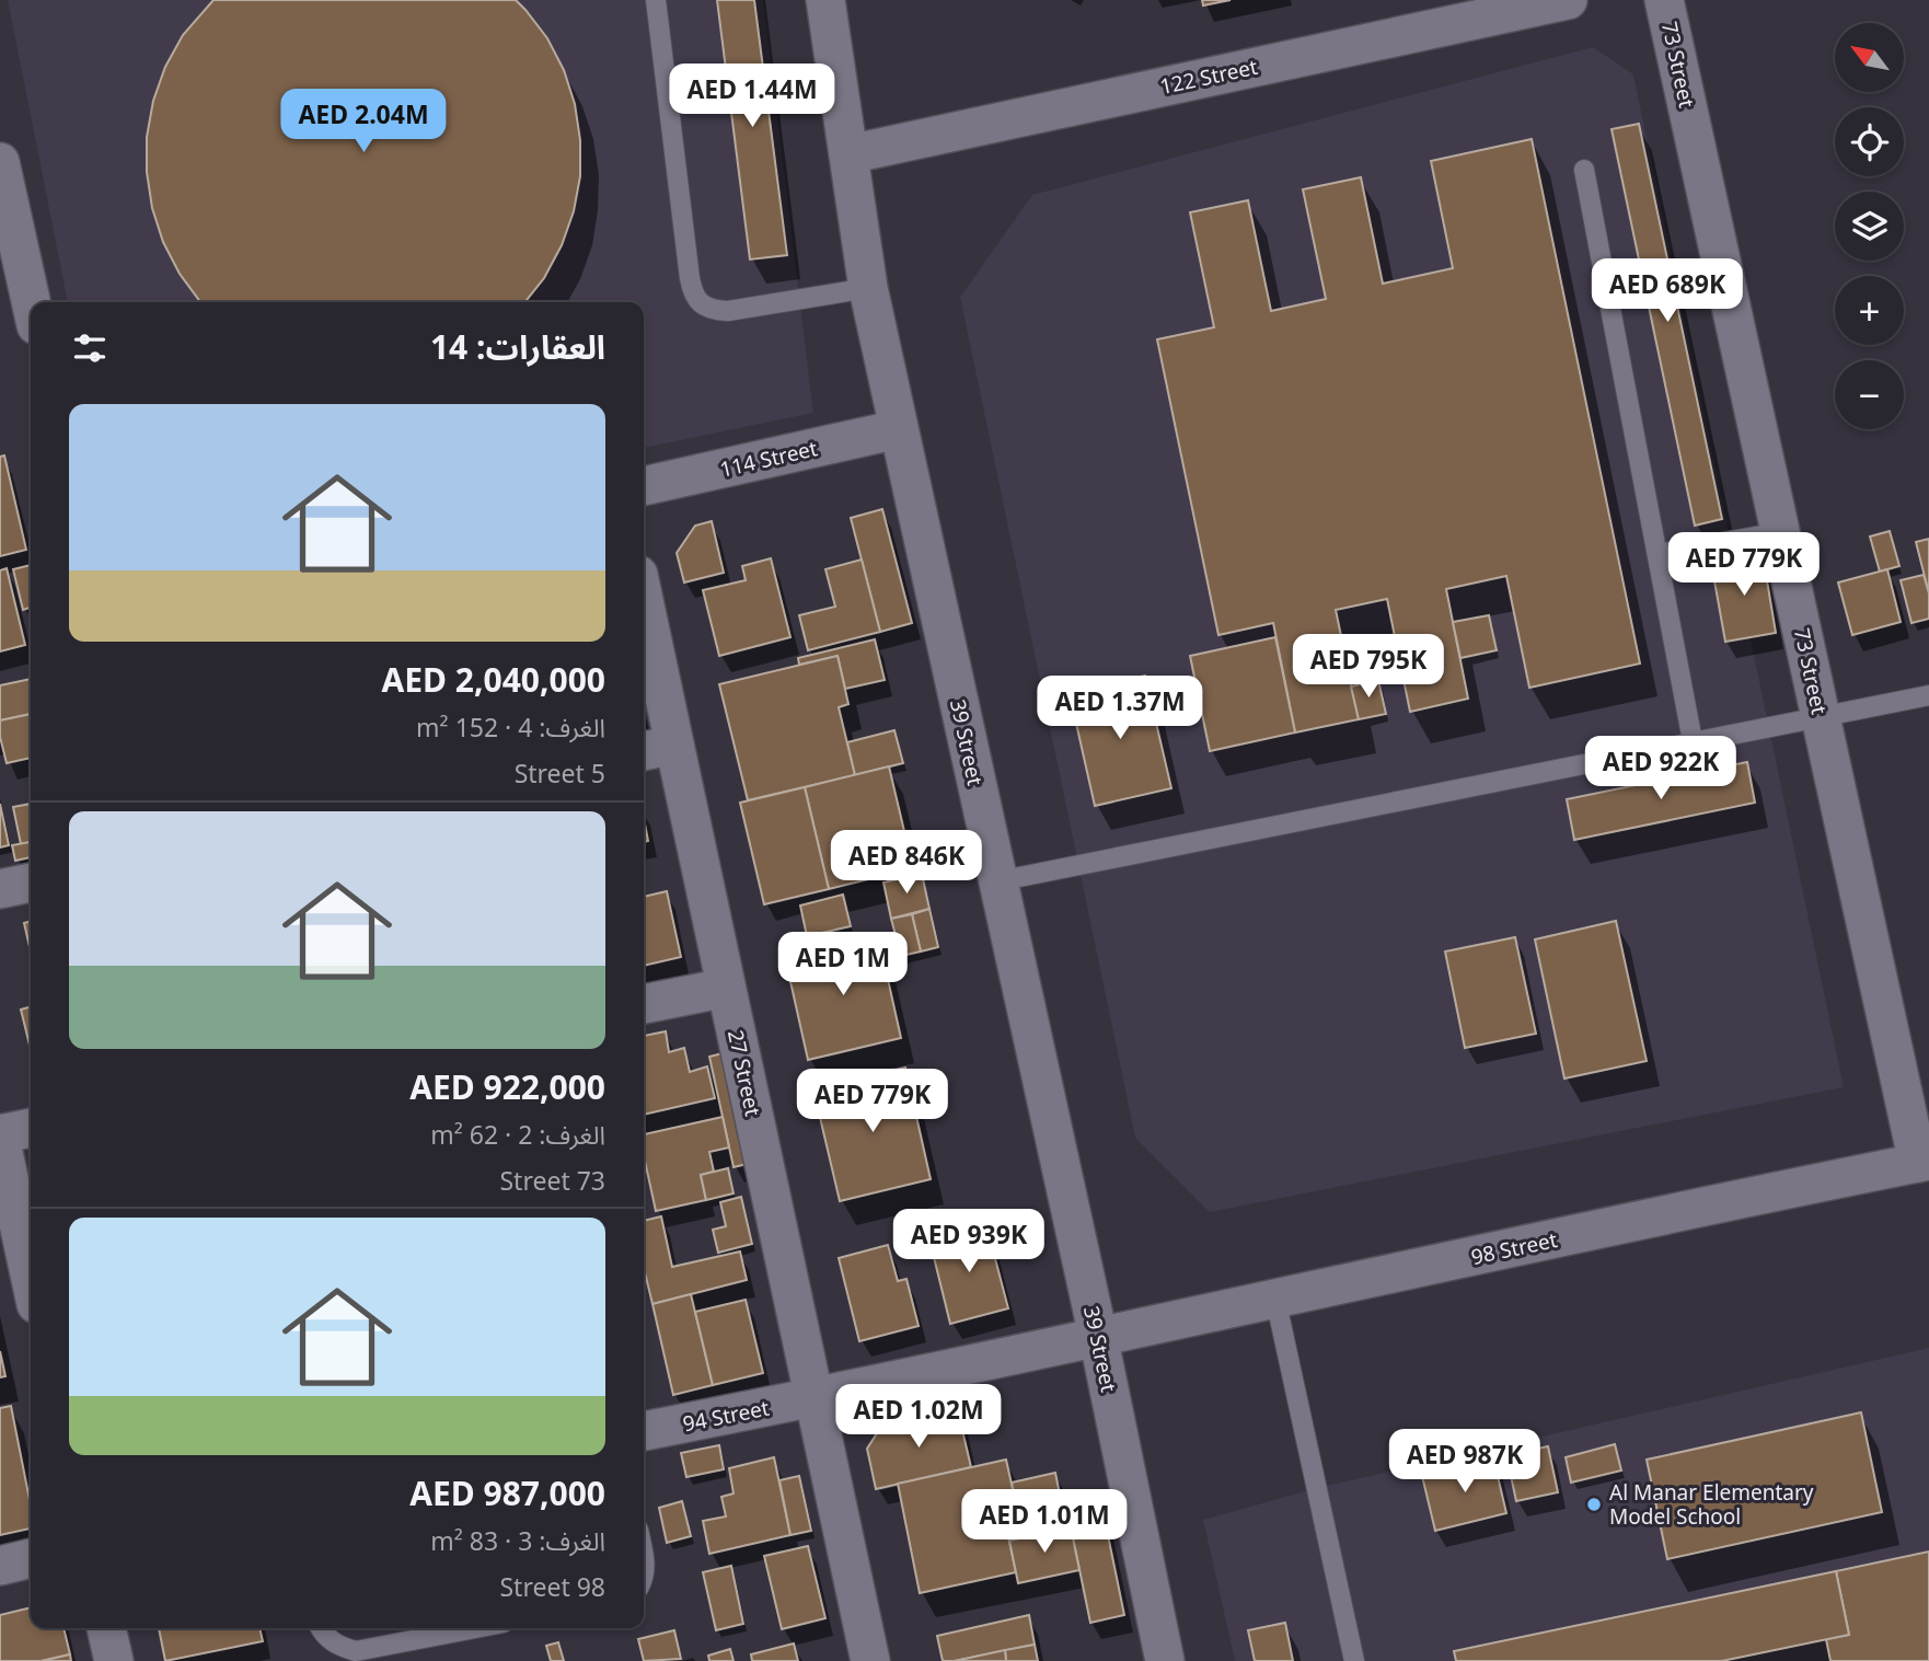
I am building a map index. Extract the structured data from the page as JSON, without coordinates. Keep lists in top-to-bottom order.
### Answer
{
  "streets": {
    "street": [
      "73 Street",
      "122 Street",
      "114 Street",
      "39 Street",
      "27 Street",
      "98 Street",
      "94 Street"
    ]
  },
  "crossings": [
    ["73 Street", "98 Street"],
    ["122 Street", "39 Street"],
    ["114 Street", "39 Street"],
    ["39 Street", "98 Street"],
    ["39 Street", "94 Street"],
    ["27 Street", "94 Street"],
    ["98 Street", "94 Street"]
  ],
  "places": ["Al Manar Elementary Model School"],
  "north": "top left",
  "page": {
    "map_buttons": ["+", "−"],
    "price": [
      "AED 1.44M",
      "AED 2.04M",
      "AED 689K",
      "AED 779K",
      "AED 795K",
      "AED 1.37M",
      "AED 922K",
      "AED 846K",
      "AED 1M",
      "AED 779K",
      "AED 939K",
      "AED 1.02M",
      "AED 987K",
      "AED 1.01M"
    ],
    "heading": "العقارات: 14",
    "list": [
      {
        "name": "AED 2,040,000",
        "note": "الغرف: 4 · 152 m² · 5 Street"
      },
      {
        "name": "AED 922,000",
        "note": "الغرف: 2 · 62 m² · 73 Street"
      },
      {
        "name": "AED 987,000",
        "note": "الغرف: 3 · 83 m² · 98 Street"
      }
    ]
  }
}
